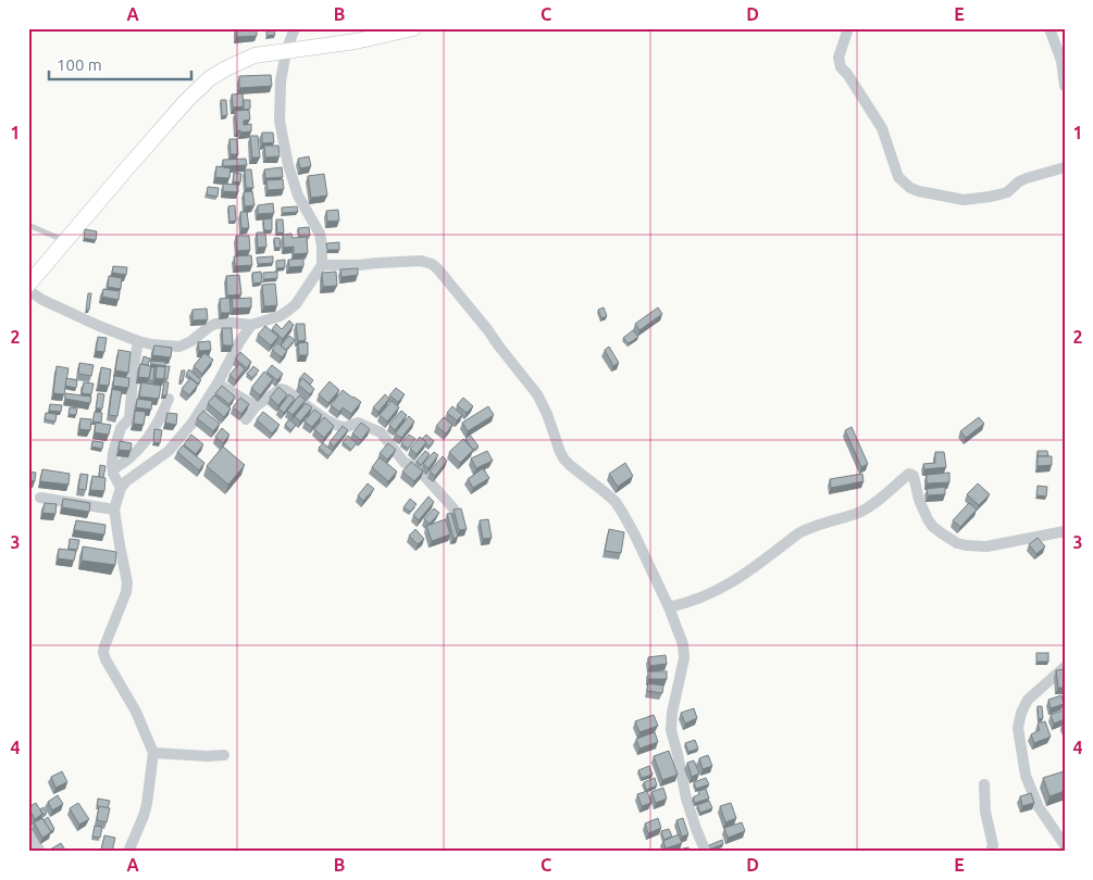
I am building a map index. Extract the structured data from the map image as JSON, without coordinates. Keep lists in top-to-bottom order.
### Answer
{
  "scale_bar": "100 m",
  "grid": {
    "columns": [
      "A",
      "B",
      "C",
      "D",
      "E"
    ],
    "rows": [
      "1",
      "2",
      "3",
      "4"
    ]
  }
}
